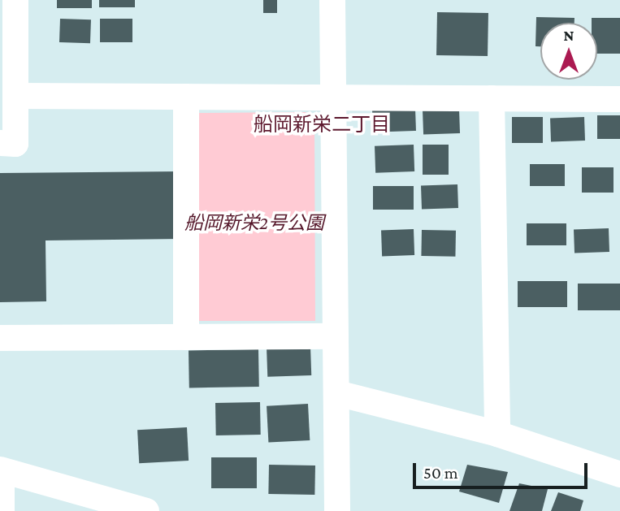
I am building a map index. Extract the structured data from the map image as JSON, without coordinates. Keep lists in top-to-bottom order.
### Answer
{
  "districts": ["船岡新栄二丁目"],
  "parks": ["船岡新栄2号公園"],
  "scale_bar": "50 m",
  "north": "top"
}
